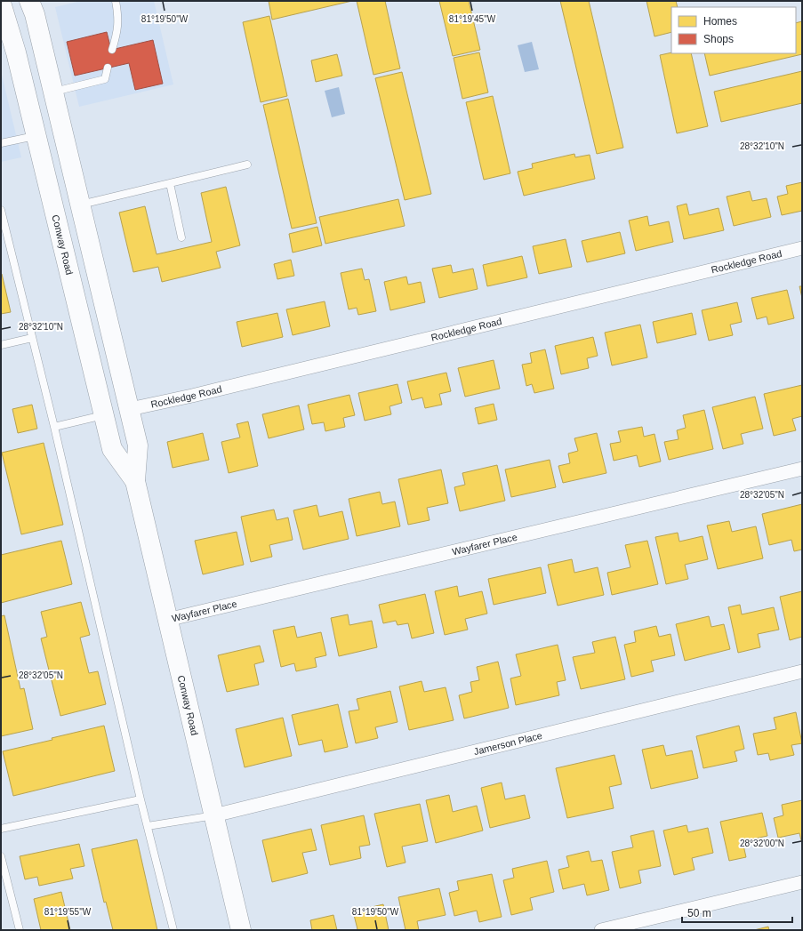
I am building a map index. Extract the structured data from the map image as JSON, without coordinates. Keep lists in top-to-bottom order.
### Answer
{
  "streets": {
    "main road": ["Conway Road"],
    "street": ["Rockledge Road", "Wayfarer Place", "Jamerson Place"]
  },
  "crossings": [
    ["Conway Road", "Rockledge Road"],
    ["Conway Road", "Wayfarer Place"],
    ["Conway Road", "Jamerson Place"]
  ],
  "legend": ["Homes", "Shops"],
  "scale_bar": "50 m",
  "coordinates": [
    "81°19'50\"W",
    "81°19'45\"W",
    "28°32'10\"N",
    "28°32'05\"N",
    "28°32'00\"N",
    "81°19'55\"W"
  ]
}
